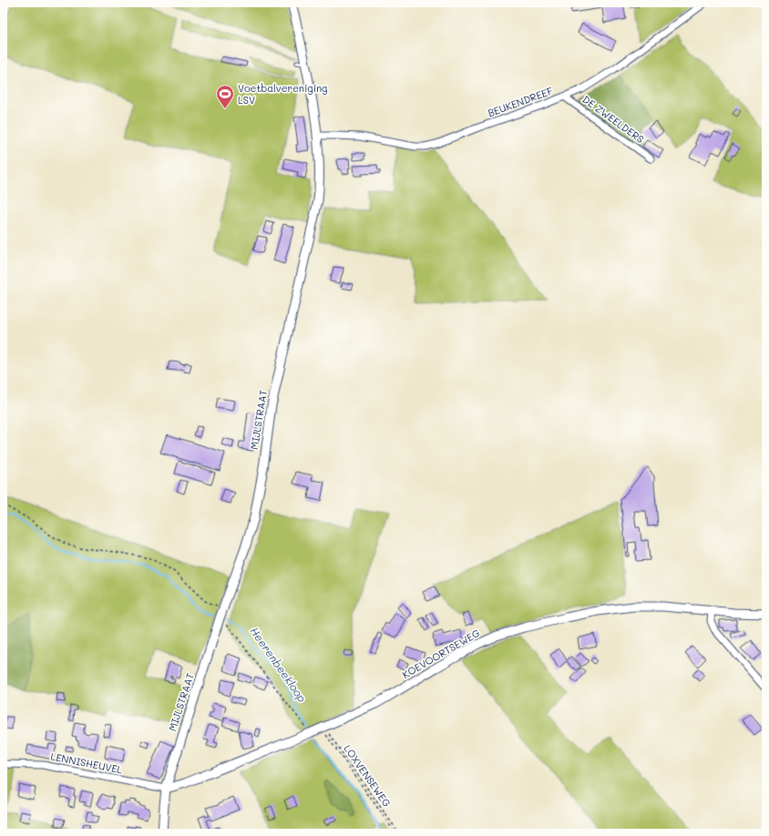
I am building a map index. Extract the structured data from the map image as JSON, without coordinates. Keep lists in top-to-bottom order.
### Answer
{
  "streets": {
    "street": [
      "BEUKENDREEF",
      "DE ZWEELDERS",
      "MIJLSTRAAT",
      "KOEVOORTSEWEG",
      "LENNISHEUVEL"
    ],
    "path": ["LOXVENSEWEG"]
  },
  "crossings": [
    ["BEUKENDREEF", "DE ZWEELDERS"],
    ["BEUKENDREEF", "MIJLSTRAAT"],
    ["MIJLSTRAAT", "KOEVOORTSEWEG"],
    ["MIJLSTRAAT", "LENNISHEUVEL"],
    ["KOEVOORTSEWEG", "LENNISHEUVEL"],
    ["KOEVOORTSEWEG", "LOXVENSEWEG"]
  ],
  "water": ["Heerenbeekloop"],
  "places": {
    "sports": ["Voetbalvereniging LSV"]
  }
}
